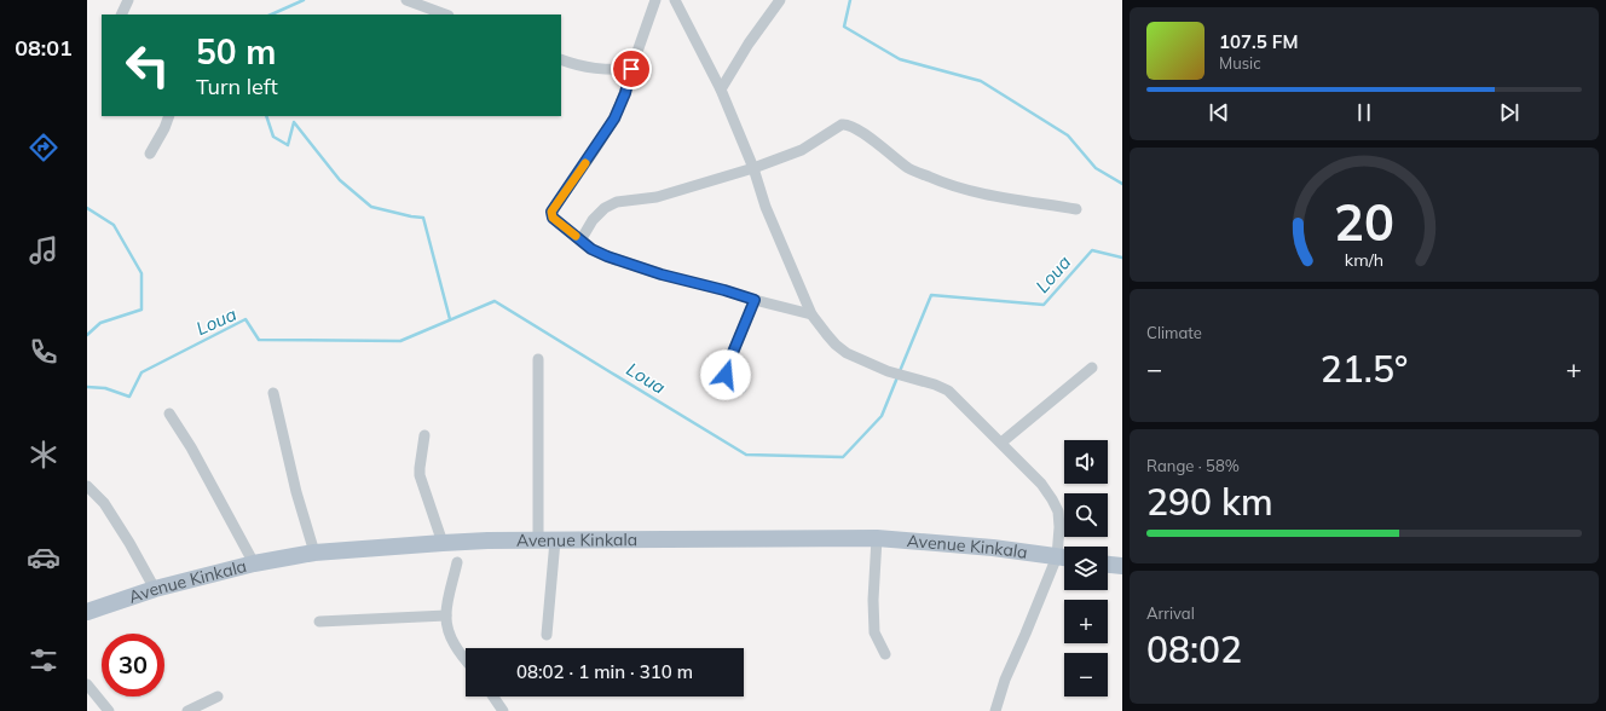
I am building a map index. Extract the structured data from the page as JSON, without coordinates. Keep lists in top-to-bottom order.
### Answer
{
  "streets": {
    "main road": ["Avenue Kinkala"]
  },
  "water": ["Loua"],
  "page": {
    "tabs": "08:01",
    "turn": ["50 m", "Turn left"],
    "song": ["107.5 FM", "Music"],
    "tile": [
      "Climate",
      ["Range · 58%", "290 km"],
      ["Arrival", "08:02"]
    ],
    "heat": ["−", "21.5°", "+"],
    "map_buttons": ["+", "−"],
    "limit": "30",
    "trip": "08:02 · 1 min · 310 m",
    "gauge": ["20", "km/h"]
  }
}
